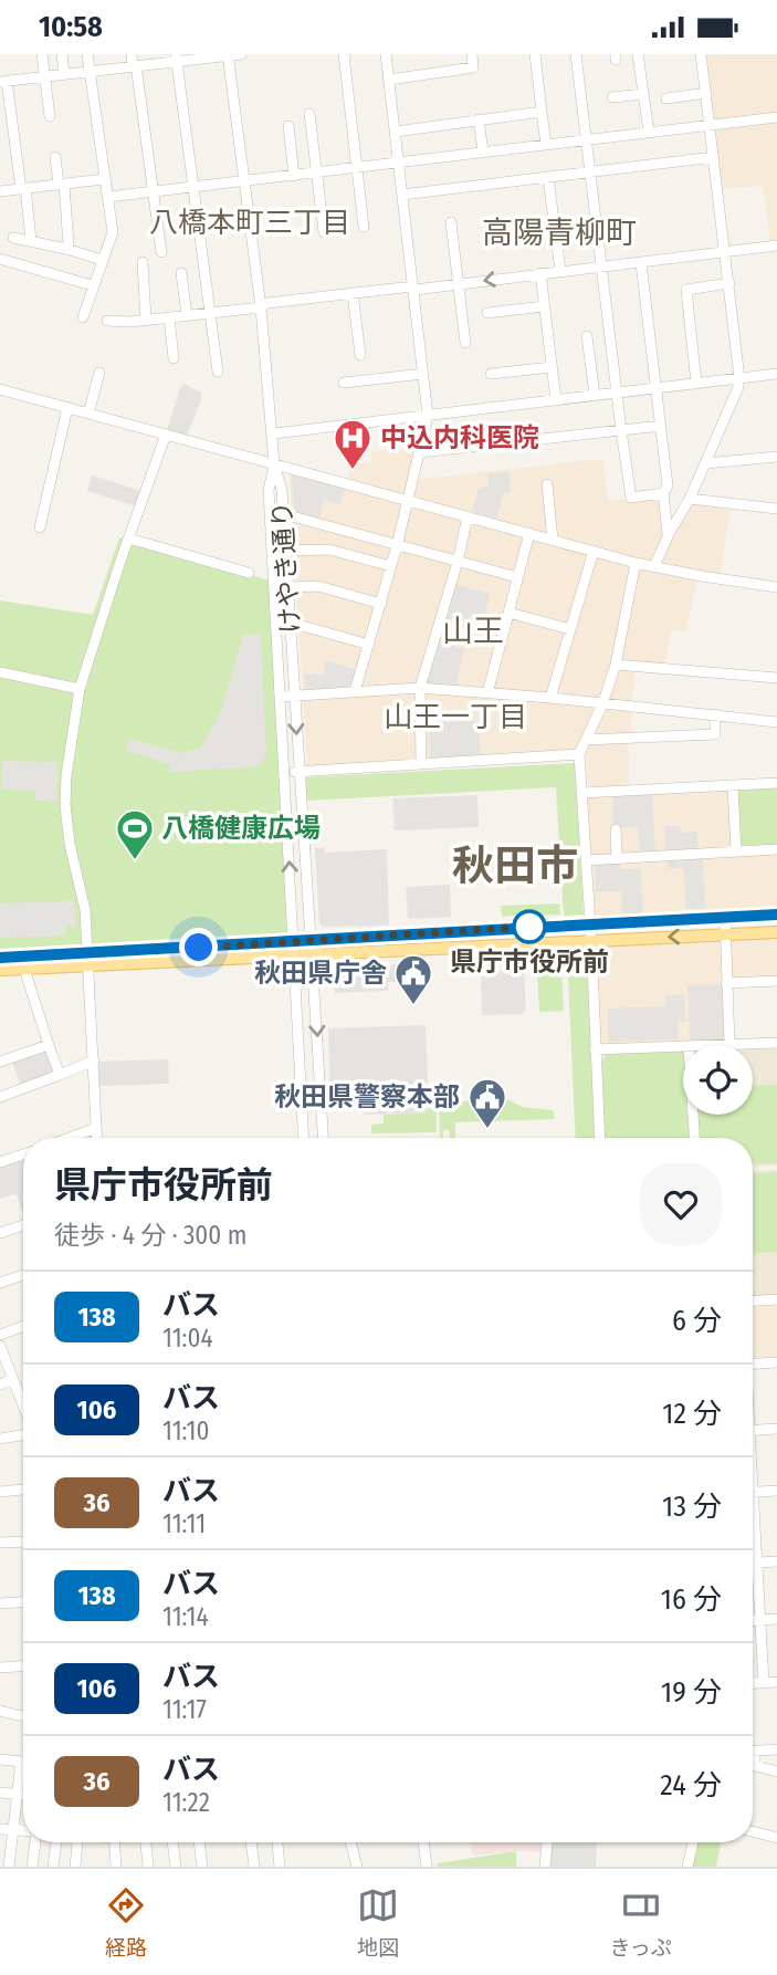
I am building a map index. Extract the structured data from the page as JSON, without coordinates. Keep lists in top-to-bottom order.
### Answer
{
  "streets": {
    "street": ["けやき通り"]
  },
  "districts": [
    "八橋本町三丁目",
    "高陽青柳町",
    "山王",
    "山王一丁目",
    "秋田市"
  ],
  "places": {
    "hospital": ["中込内科医院"],
    "sports": ["八橋健康広場"],
    "other": ["県庁市役所前"],
    "public building": ["秋田県庁舎", "秋田県警察本部"]
  },
  "lines": ["bus line 138"],
  "page": {
    "status": "10:58",
    "heading": ["県庁市役所前", "徒歩 · 4 分 · 300 m"],
    "list": [
      {
        "mark": "138",
        "name": "バス",
        "note": "11:04",
        "value": "6 分"
      },
      {
        "mark": "106",
        "name": "バス",
        "note": "11:10",
        "value": "12 分"
      },
      {
        "mark": "36",
        "name": "バス",
        "note": "11:11",
        "value": "13 分"
      },
      {
        "mark": "138",
        "name": "バス",
        "note": "11:14",
        "value": "16 分"
      },
      {
        "mark": "106",
        "name": "バス",
        "note": "11:17",
        "value": "19 分"
      },
      {
        "mark": "36",
        "name": "バス",
        "note": "11:22",
        "value": "24 分"
      }
    ],
    "tabs": ["経路", "地図", "きっぷ"]
  }
}
